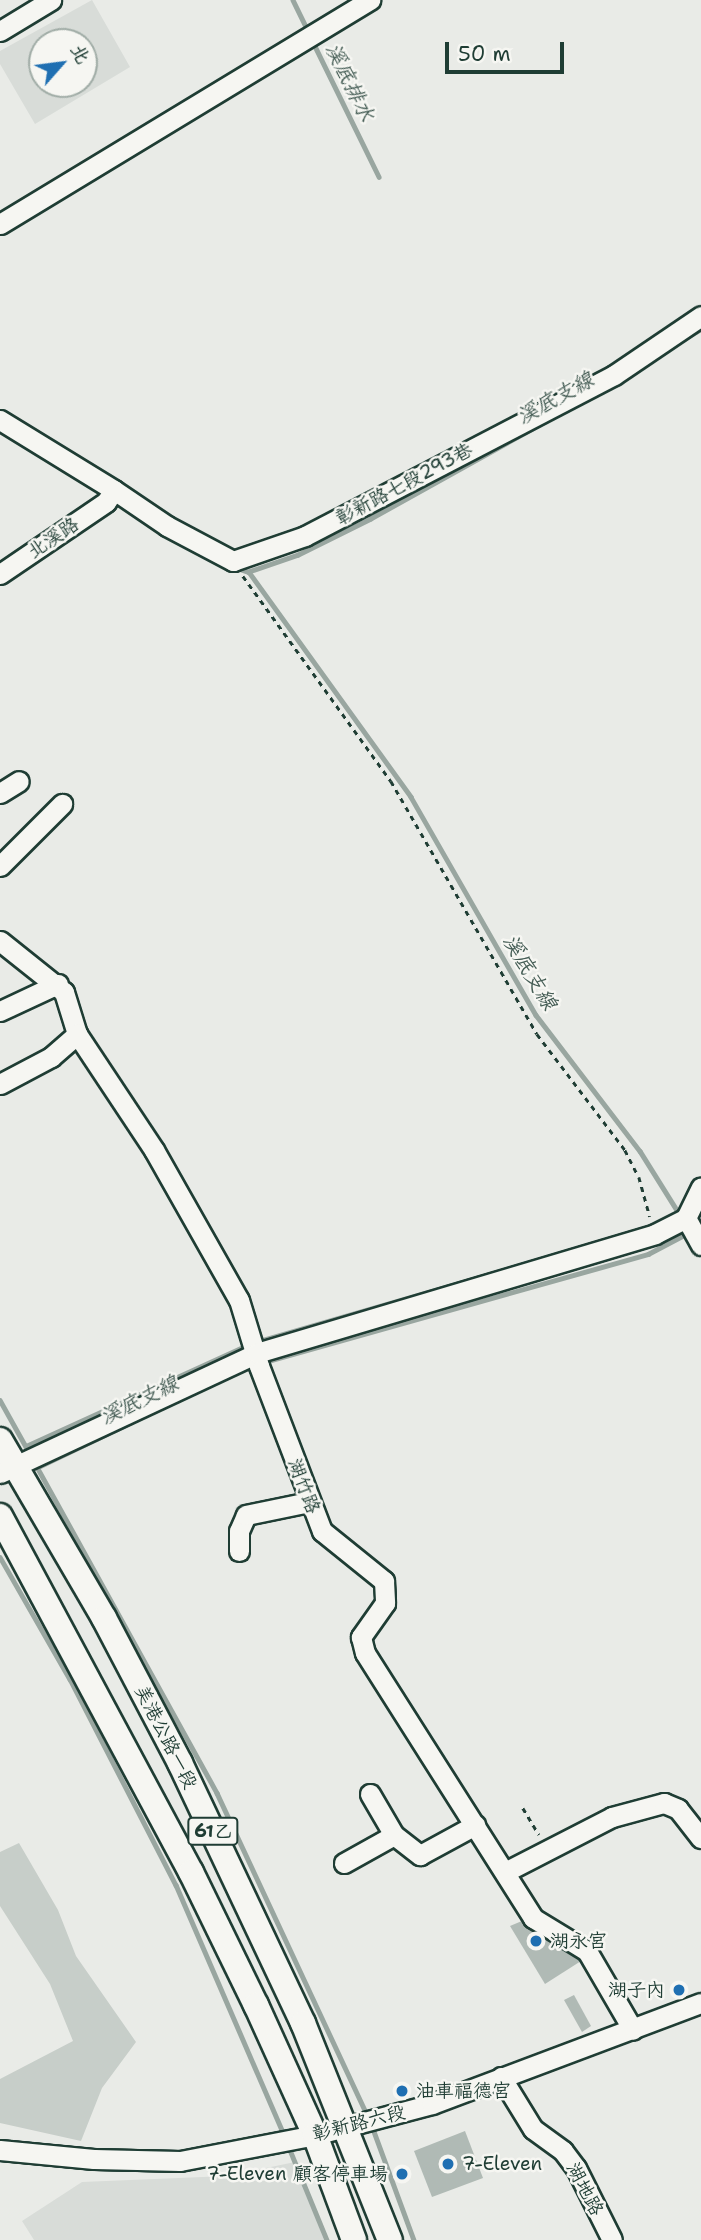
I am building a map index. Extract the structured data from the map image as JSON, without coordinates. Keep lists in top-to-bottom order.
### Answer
{
  "streets": {
    "main road": ["美港公路一段", "61乙"],
    "street": [
      "彰新路七段293巷",
      "北溪路",
      "湖竹路",
      "彰新路六段",
      "湖地路"
    ]
  },
  "crossings": [
    ["湖竹路", "彰新路六段"],
    ["美港公路一段", "彰新路六段"],
    ["彰新路六段", "湖地路"]
  ],
  "water": ["溪底排水", "溪底支線"],
  "places": [
    "湖永宮",
    "湖子內",
    "油車福德宮",
    "7-Eleven",
    "7-Eleven 顧客停車場"
  ],
  "scale_bar": "50 m",
  "north": "top right"
}
